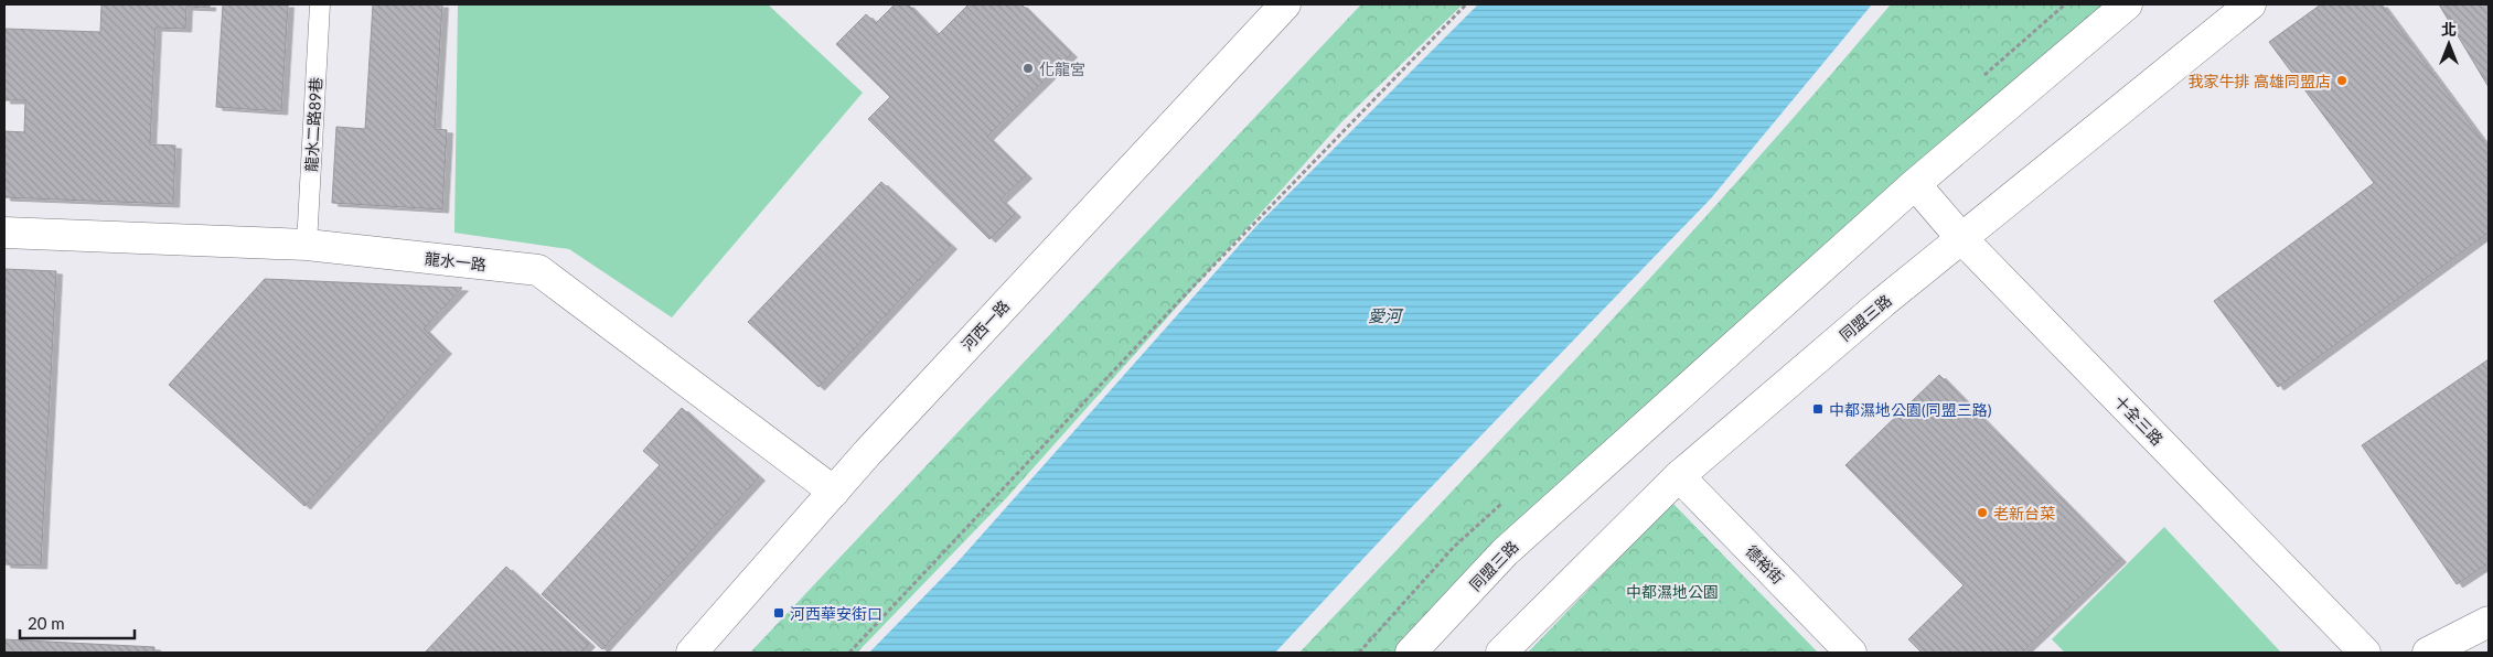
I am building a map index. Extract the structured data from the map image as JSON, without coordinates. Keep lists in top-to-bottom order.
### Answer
{
  "streets": {
    "street": [
      "龍水一路",
      "同盟三路",
      "河西一路",
      "十全三路",
      "德裕街"
    ],
    "lane": ["龍水二路89巷"]
  },
  "crossings": [
    ["龍水二路89巷", "龍水一路"],
    ["龍水一路", "河西一路"],
    ["同盟三路", "十全三路"],
    ["同盟三路", "德裕街"]
  ],
  "water": ["愛河"],
  "parks": ["中都濕地公園"],
  "places": {
    "other": ["化龍宮", "我家牛排 高雄同盟店", "老新台菜"],
    "transit": ["中都濕地公園(同盟三路)", "河西華安街口"]
  },
  "scale_bar": "20 m",
  "north": "top"
}
